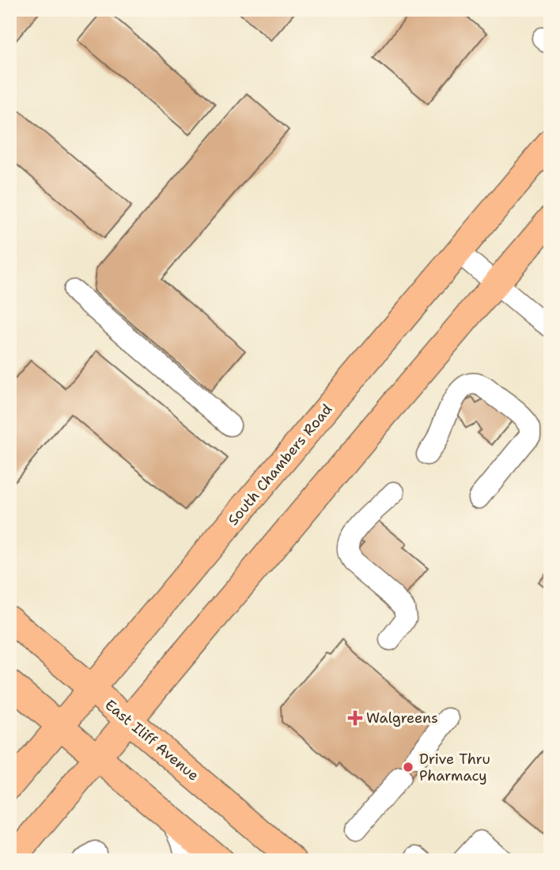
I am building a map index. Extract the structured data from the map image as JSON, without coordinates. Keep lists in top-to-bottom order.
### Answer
{
  "streets": {
    "main road": ["South Chambers Road", "East Iliff Avenue"]
  },
  "crossings": [
    ["South Chambers Road", "East Iliff Avenue"]
  ],
  "places": {
    "health": ["Walgreens"],
    "other": ["Drive Thru Pharmacy"]
  }
}
